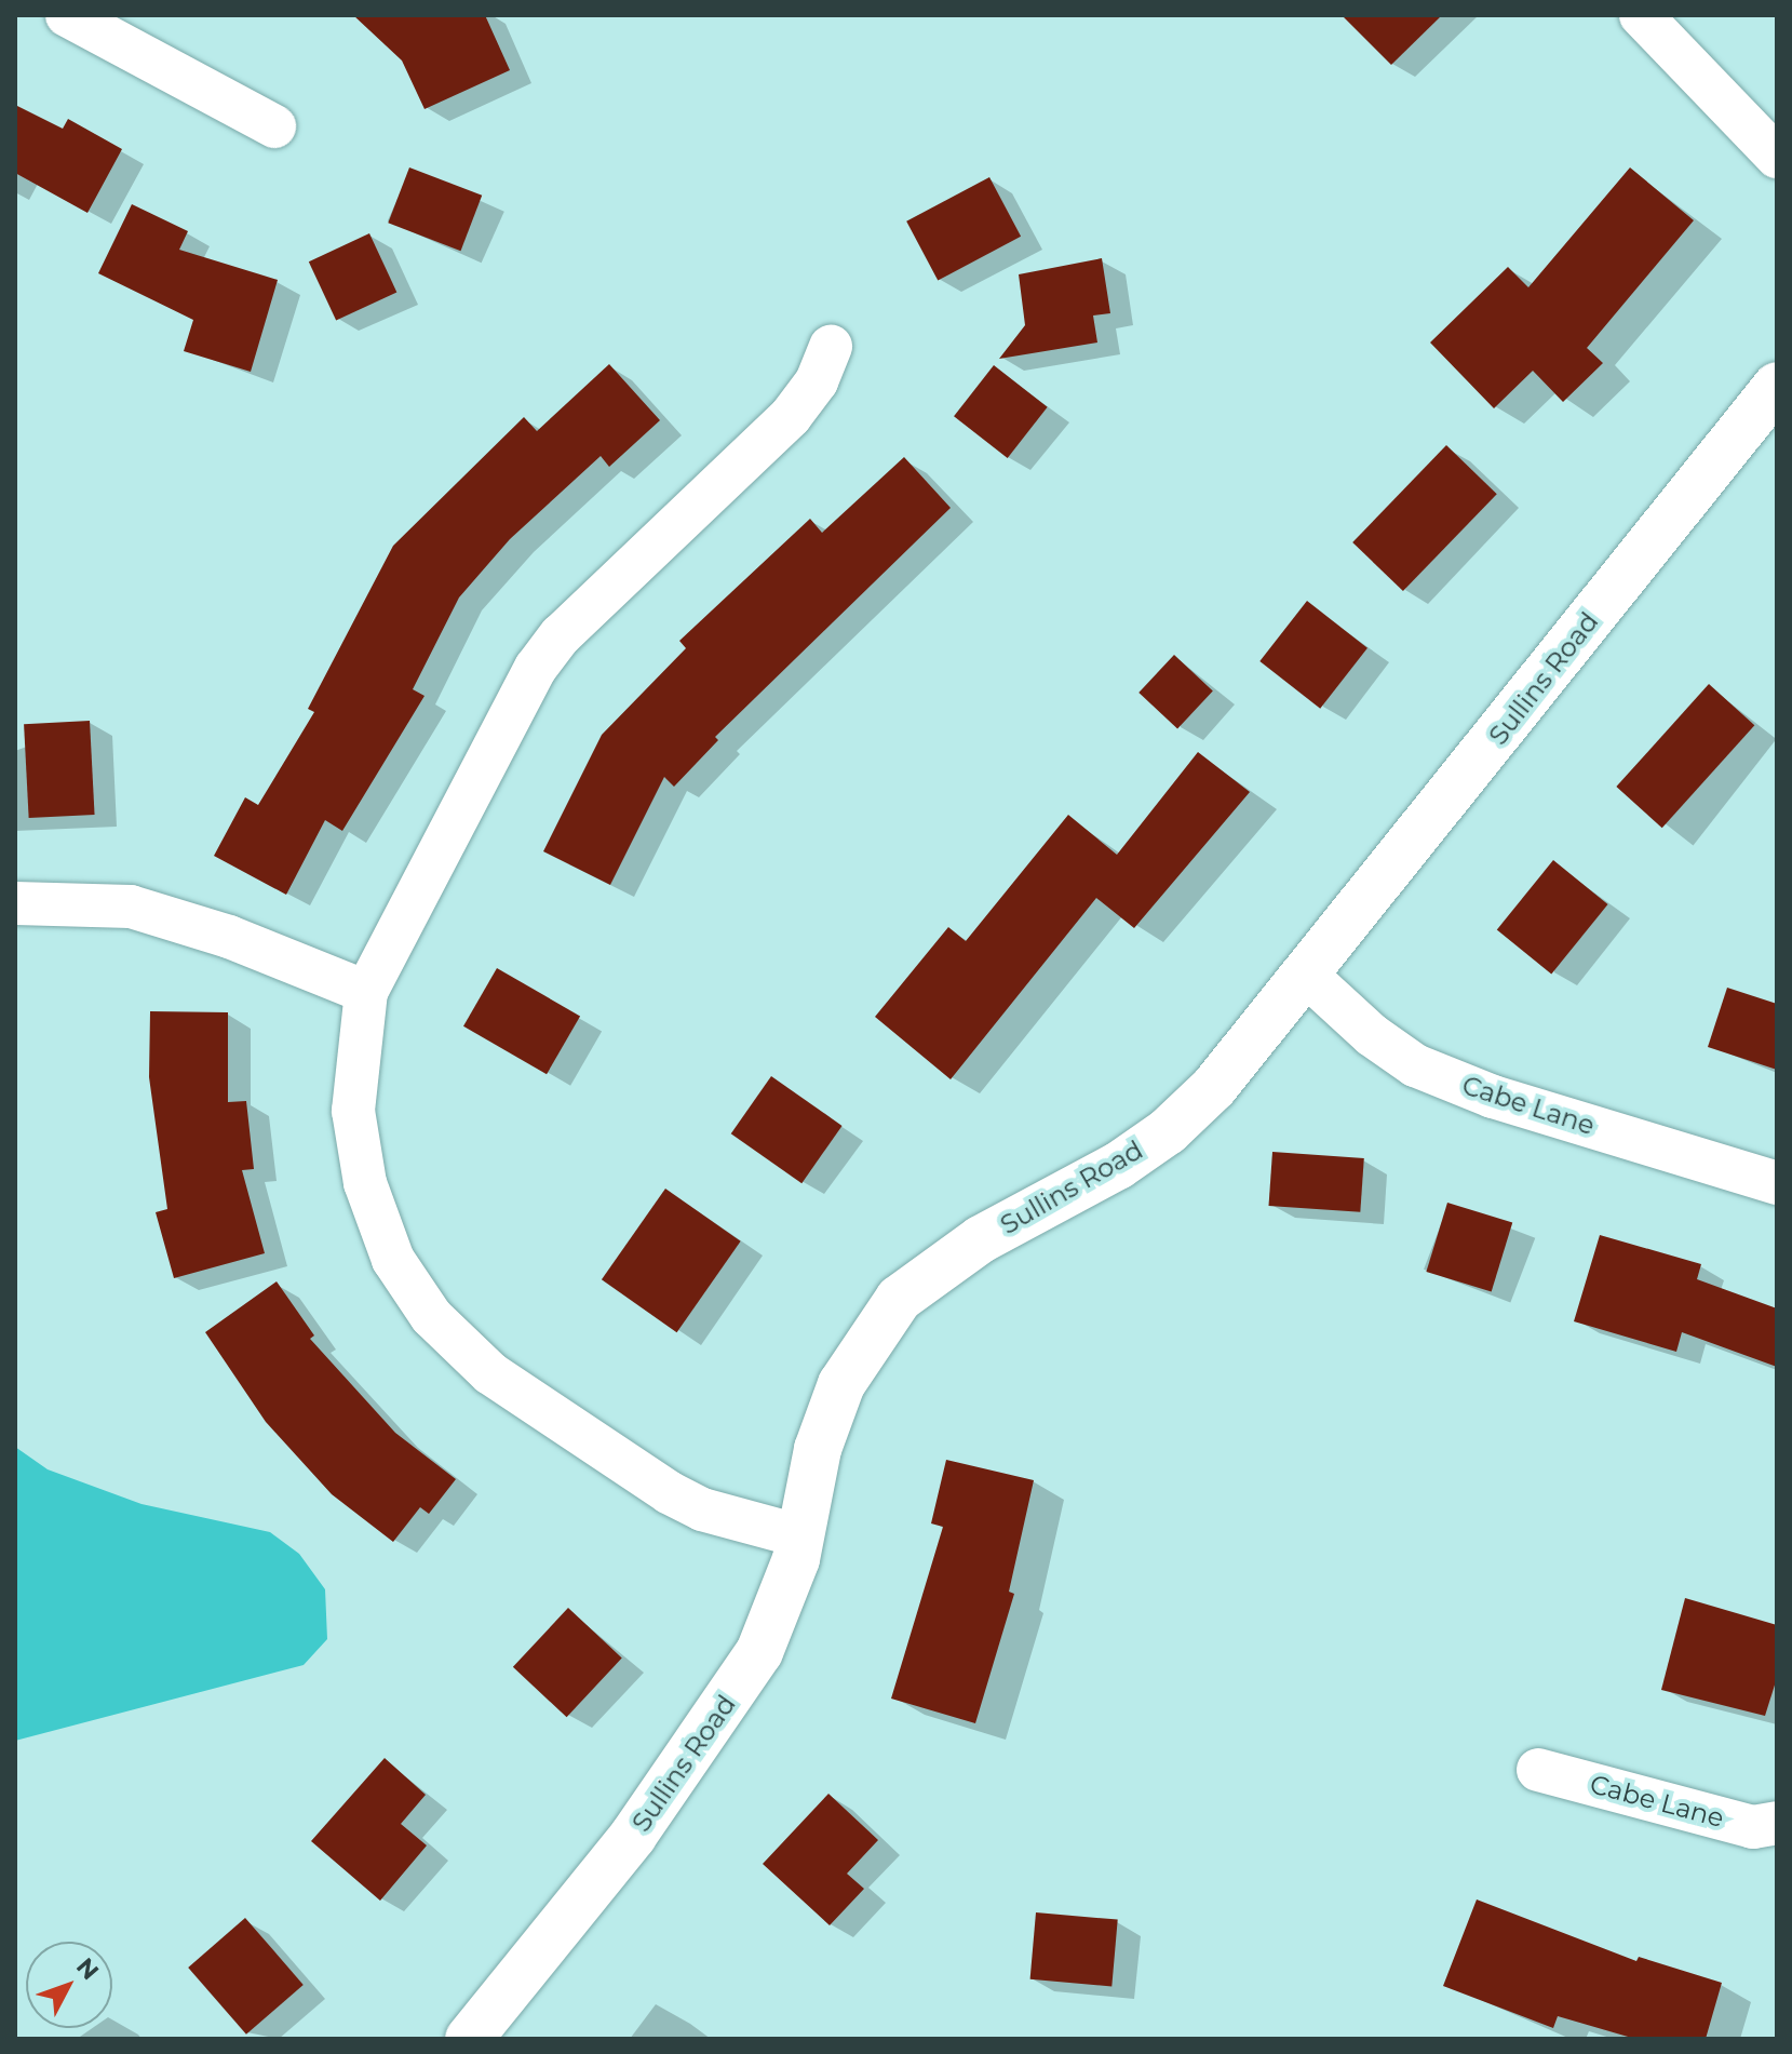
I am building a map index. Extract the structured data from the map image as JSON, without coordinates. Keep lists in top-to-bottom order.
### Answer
{
  "streets": {
    "street": ["Sullins Road", "Cabe Lane"]
  },
  "crossings": [
    ["Sullins Road", "Cabe Lane"]
  ],
  "north": "top right"
}
